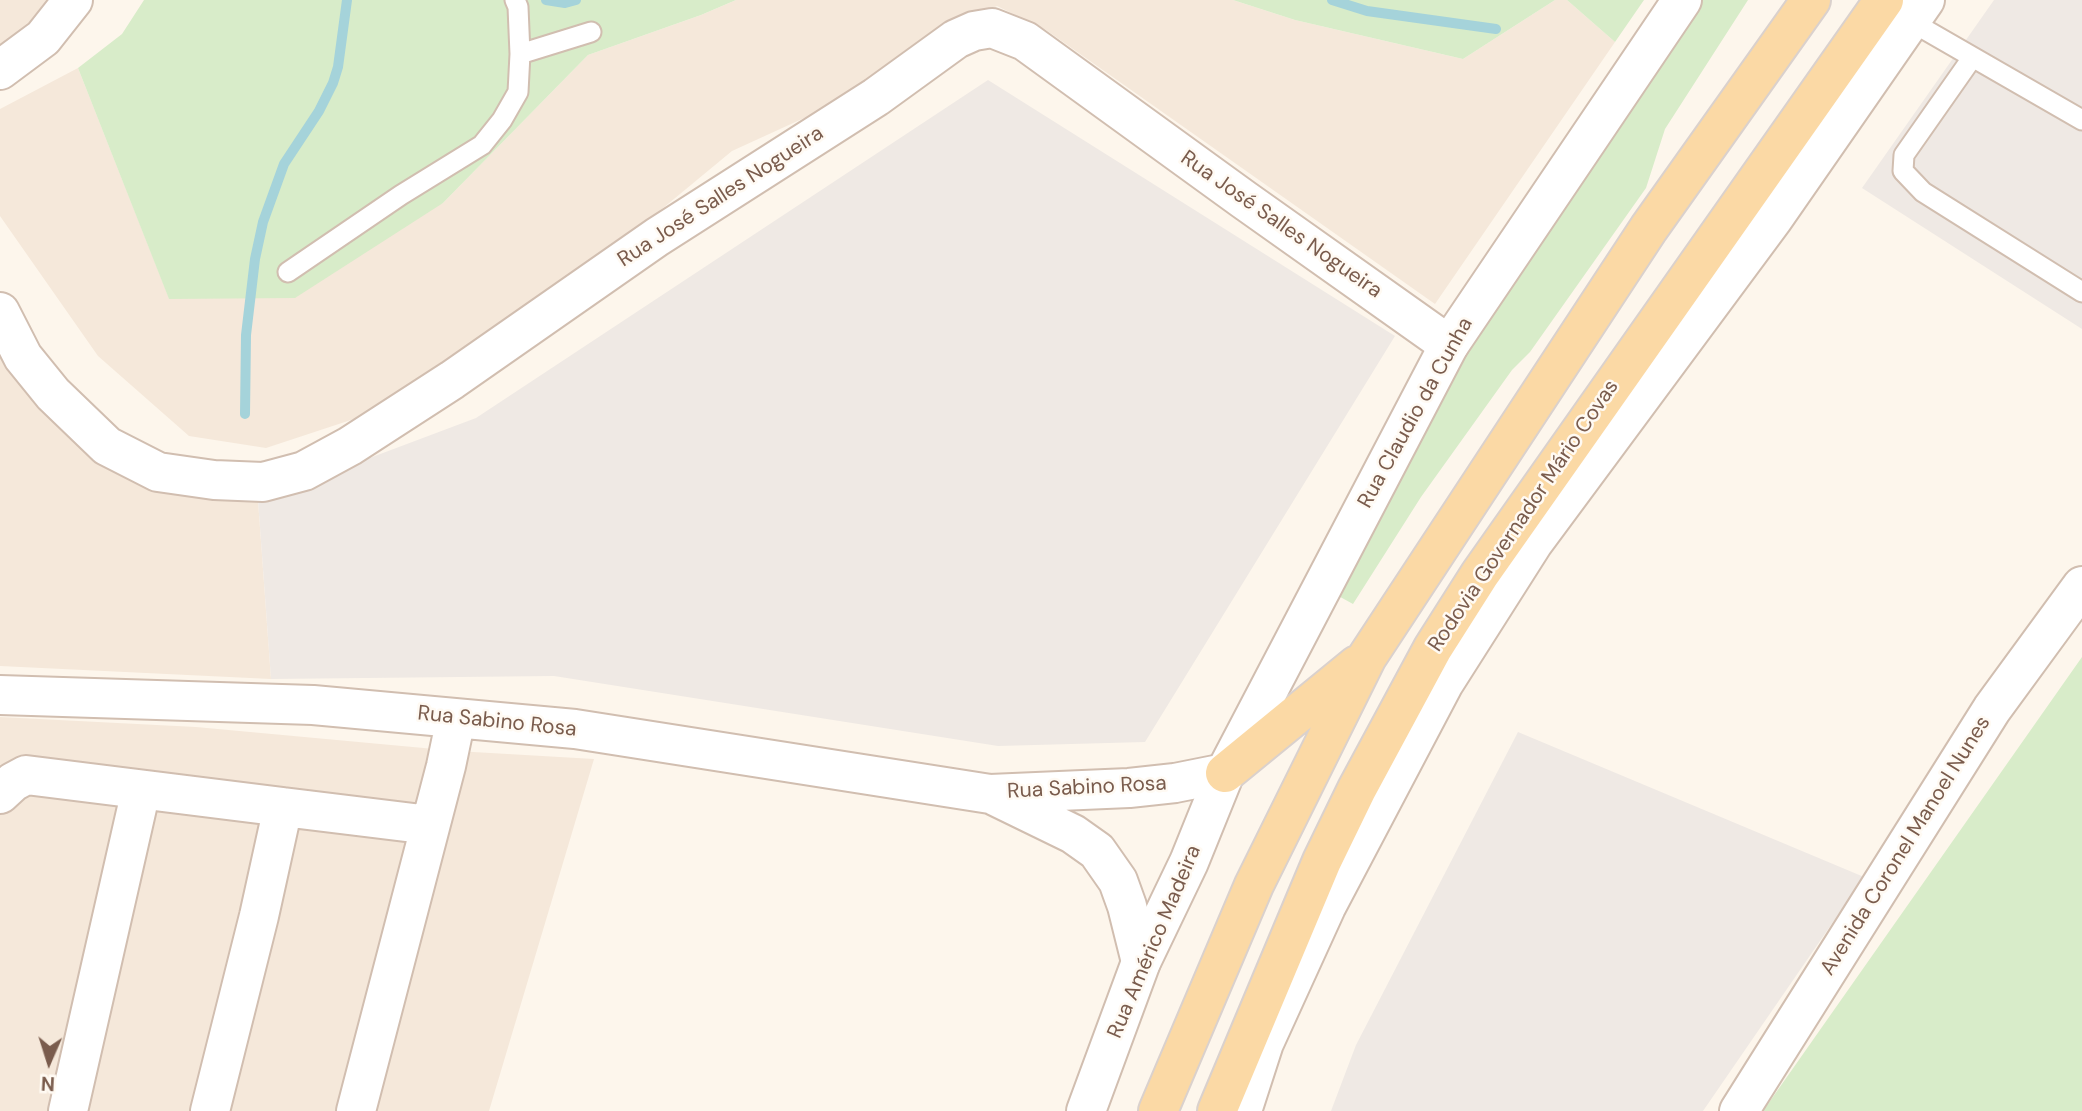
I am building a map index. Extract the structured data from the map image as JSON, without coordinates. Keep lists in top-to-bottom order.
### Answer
{
  "streets": {
    "main road": ["Rodovia Governador Mário Covas"],
    "street": [
      "Rua José Salles Nogueira",
      "Rua Claudio da Cunha",
      "Rua Sabino Rosa",
      "Avenida Coronel Manoel Nunes",
      "Rua Américo Madeira"
    ]
  },
  "crossings": [
    ["Rua José Salles Nogueira", "Rua Claudio da Cunha"],
    ["Rua Claudio da Cunha", "Rua Sabino Rosa"],
    ["Rua Claudio da Cunha", "Rua Américo Madeira"],
    ["Rua Sabino Rosa", "Rua Américo Madeira"]
  ],
  "north": "bottom"
}
